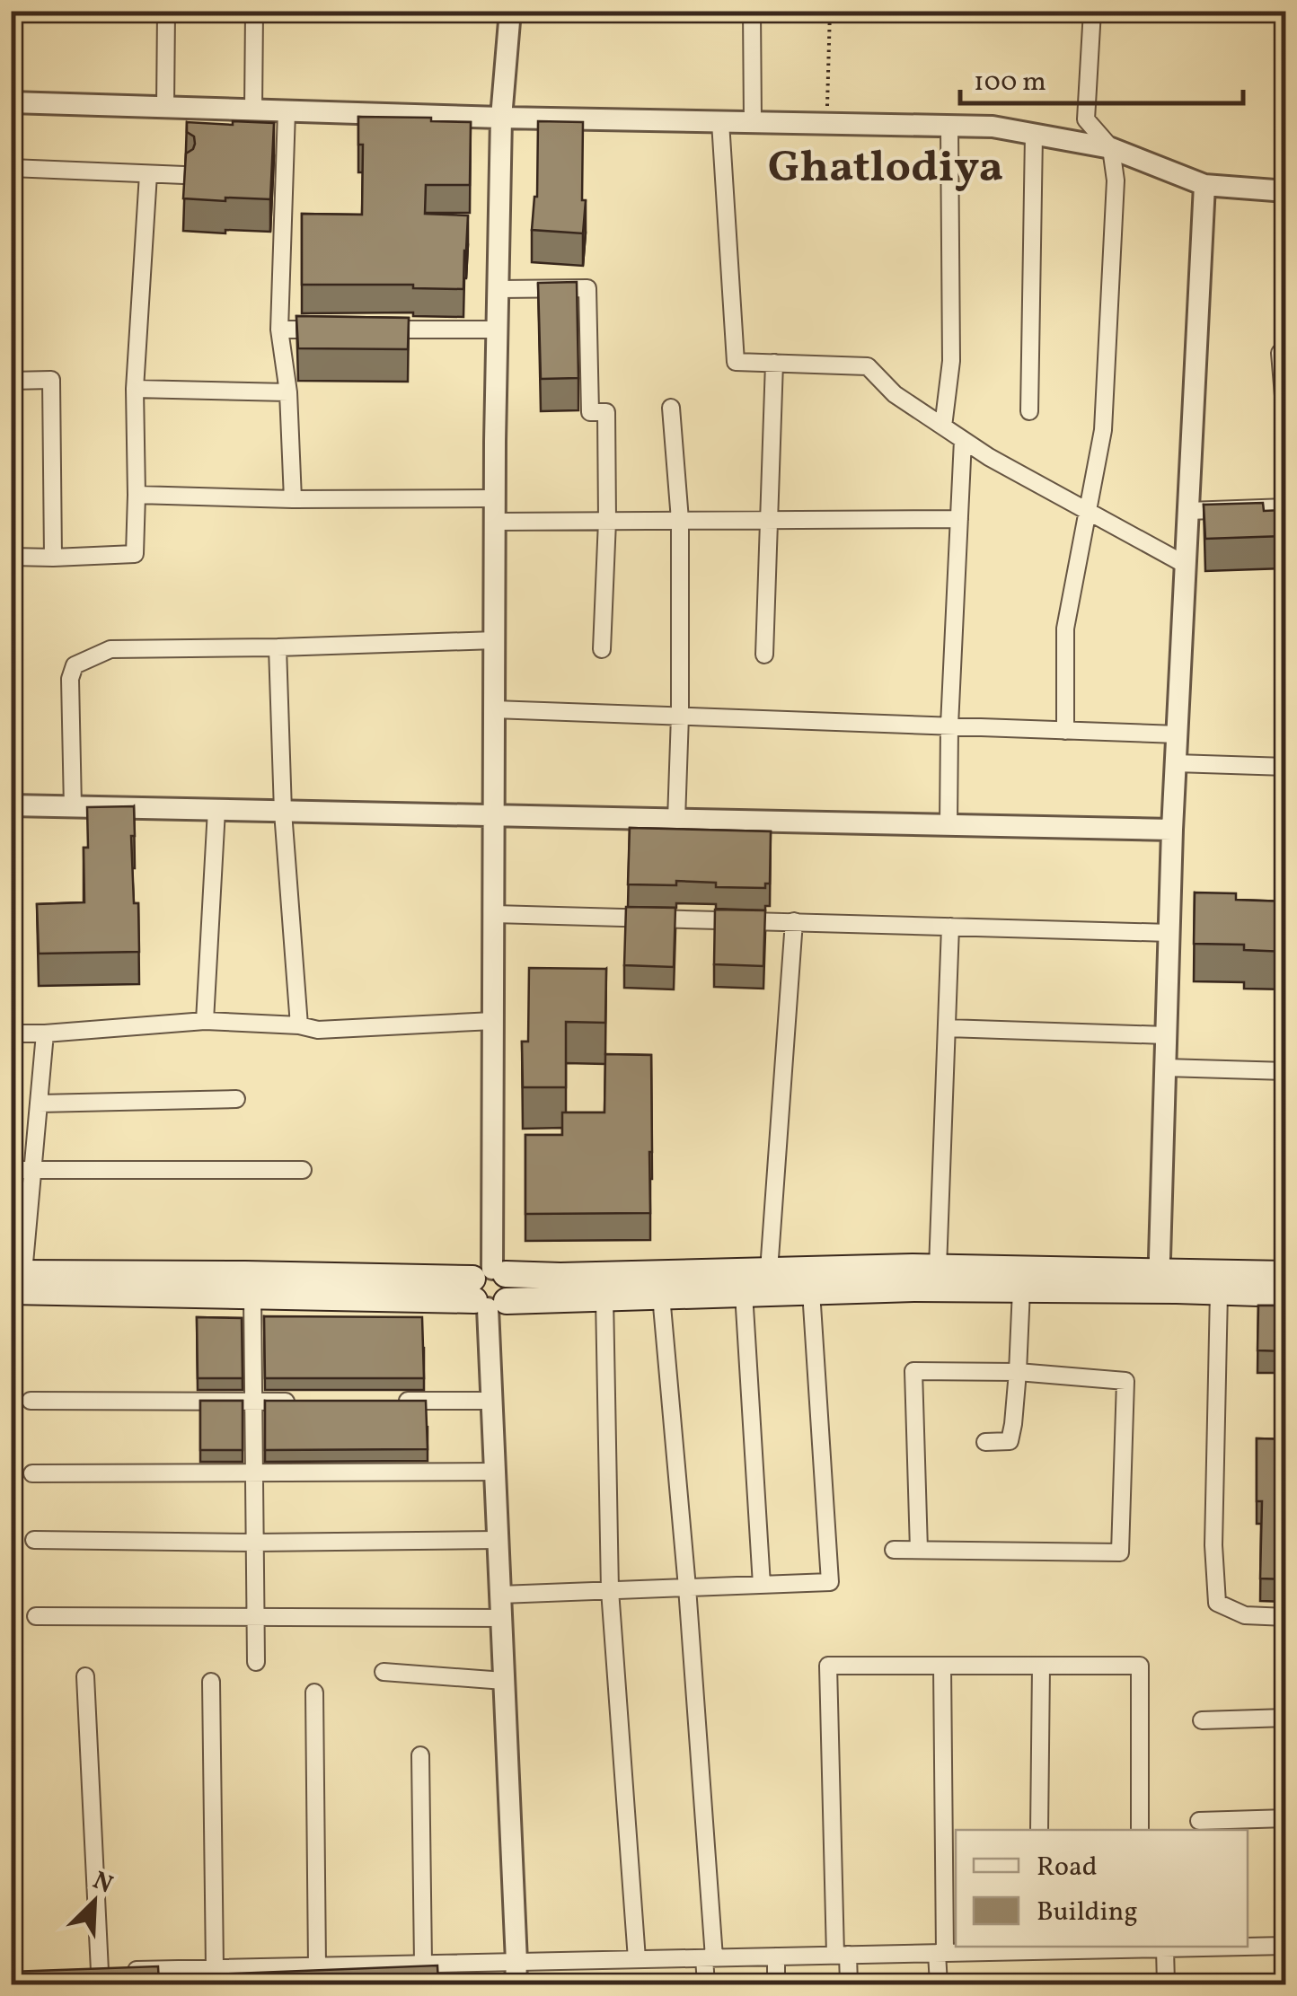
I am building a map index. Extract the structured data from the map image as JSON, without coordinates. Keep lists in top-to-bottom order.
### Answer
{
  "districts": ["Ghatlodiya"],
  "legend": ["Road", "Building"],
  "scale_bar": "100 m",
  "north": "top right"
}
